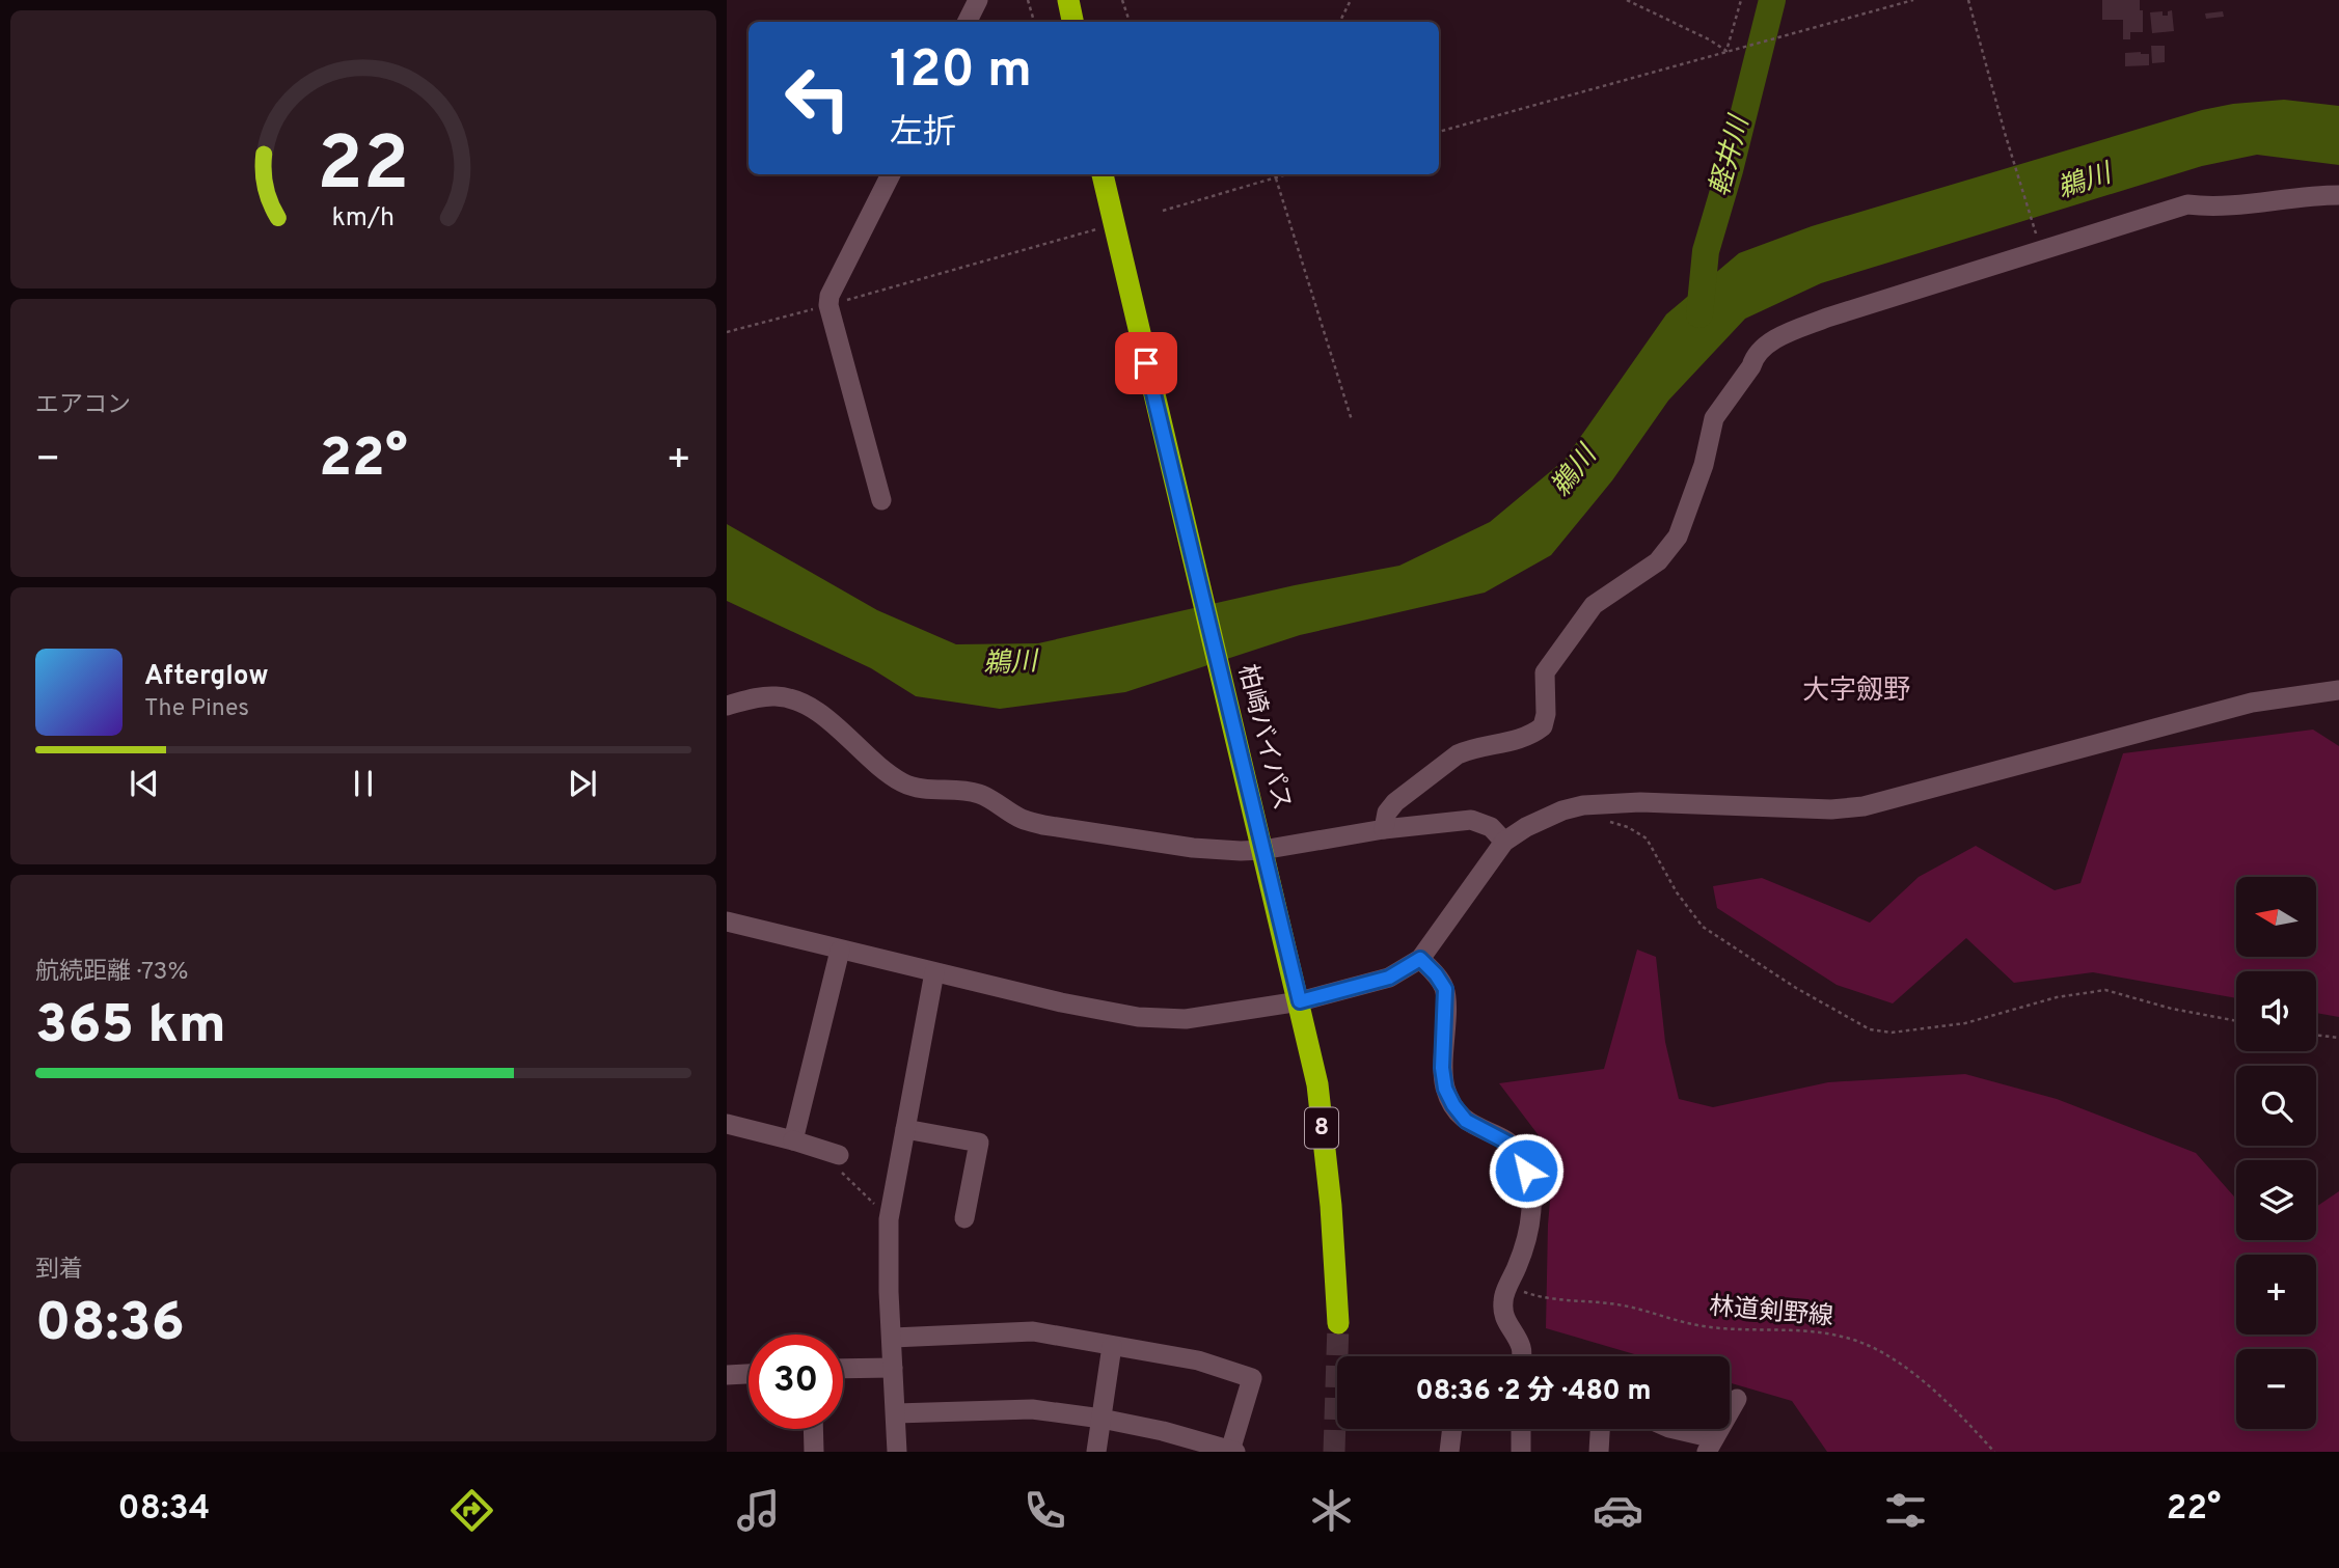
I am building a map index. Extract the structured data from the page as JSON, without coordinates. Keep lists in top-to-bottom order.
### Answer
{
  "streets": {
    "highway": ["柏崎バイパス", "8"],
    "path": ["林道剣野線"]
  },
  "districts": ["大字劔野"],
  "water": ["軽井川", "鵜川"],
  "north": "left",
  "page": {
    "turn": ["120 m", "左折"],
    "tile": [
      "エアコン",
      ["航続距離 · 73%", "365 km"],
      ["到着", "08:36"]
    ],
    "heat": ["−", "22°", "+"],
    "song": ["Afterglow", "The Pines"],
    "map_buttons": ["+", "−"],
    "limit": "30",
    "trip": "08:36 · 2 分 · 480 m",
    "tabs": ["08:34", "22°"],
    "gauge": ["22", "km/h"]
  }
}
